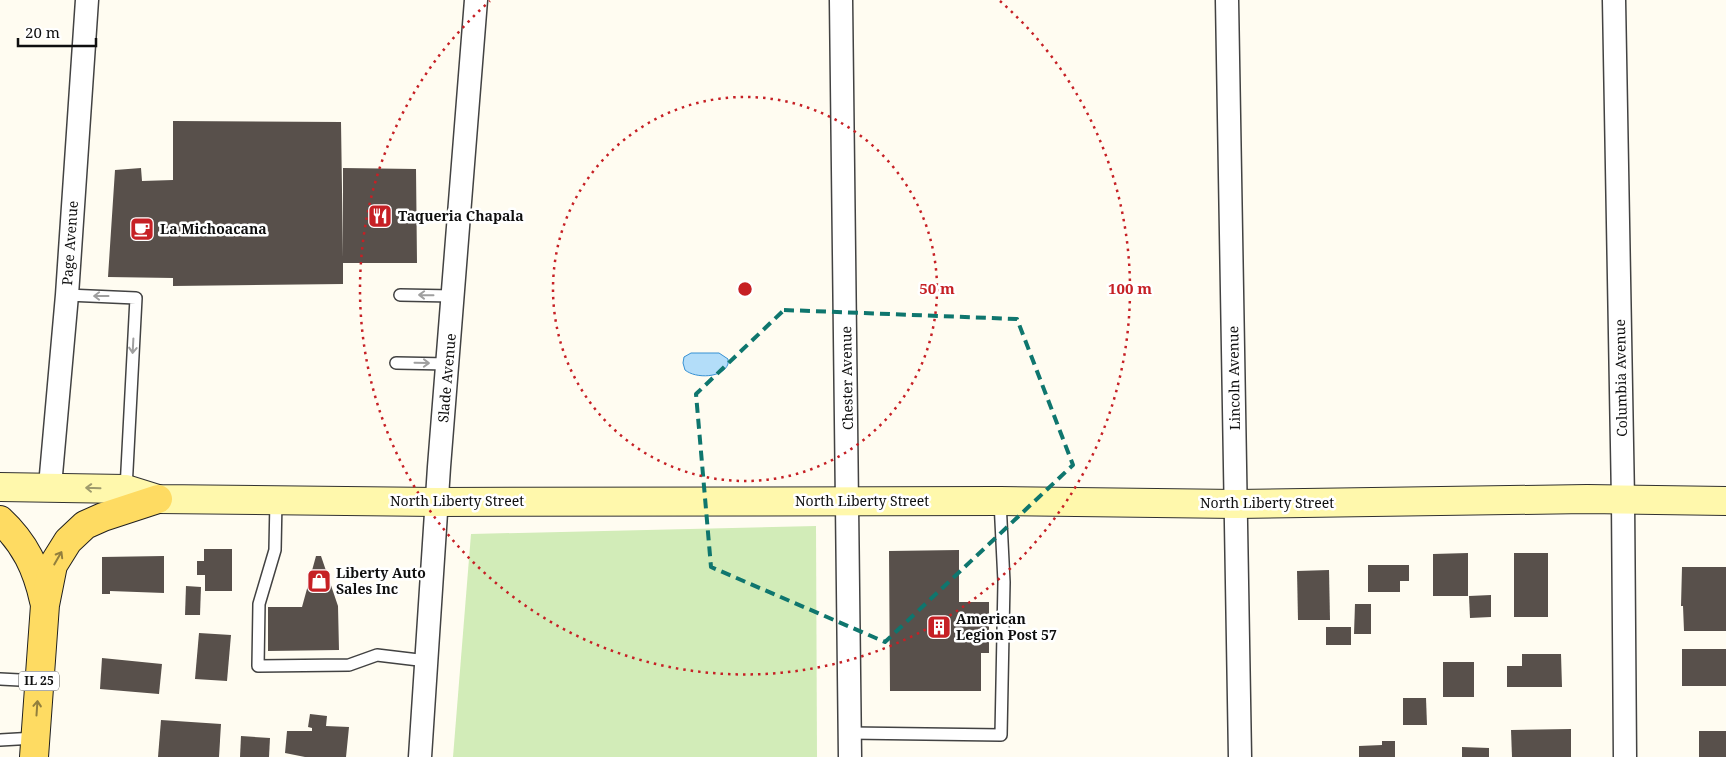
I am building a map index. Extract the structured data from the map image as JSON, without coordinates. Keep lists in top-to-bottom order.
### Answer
{
  "streets": {
    "main road": ["North Liberty Street", "IL 25"],
    "street": [
      "Page Avenue",
      "Slade Avenue",
      "Chester Avenue",
      "Lincoln Avenue",
      "Columbia Avenue"
    ]
  },
  "crossings": [
    ["Page Avenue", "North Liberty Street"],
    ["Slade Avenue", "North Liberty Street"],
    ["Chester Avenue", "North Liberty Street"],
    ["Lincoln Avenue", "North Liberty Street"],
    ["Columbia Avenue", "North Liberty Street"]
  ],
  "places": {
    "restaurant": ["Taqueria Chapala"],
    "cafe": ["La Michoacana"],
    "shop": ["Liberty Auto Sales Inc"],
    "building": ["American Legion Post 57"]
  },
  "scale_bar": "20 m",
  "rings": ["50 m", "100 m"]
}
